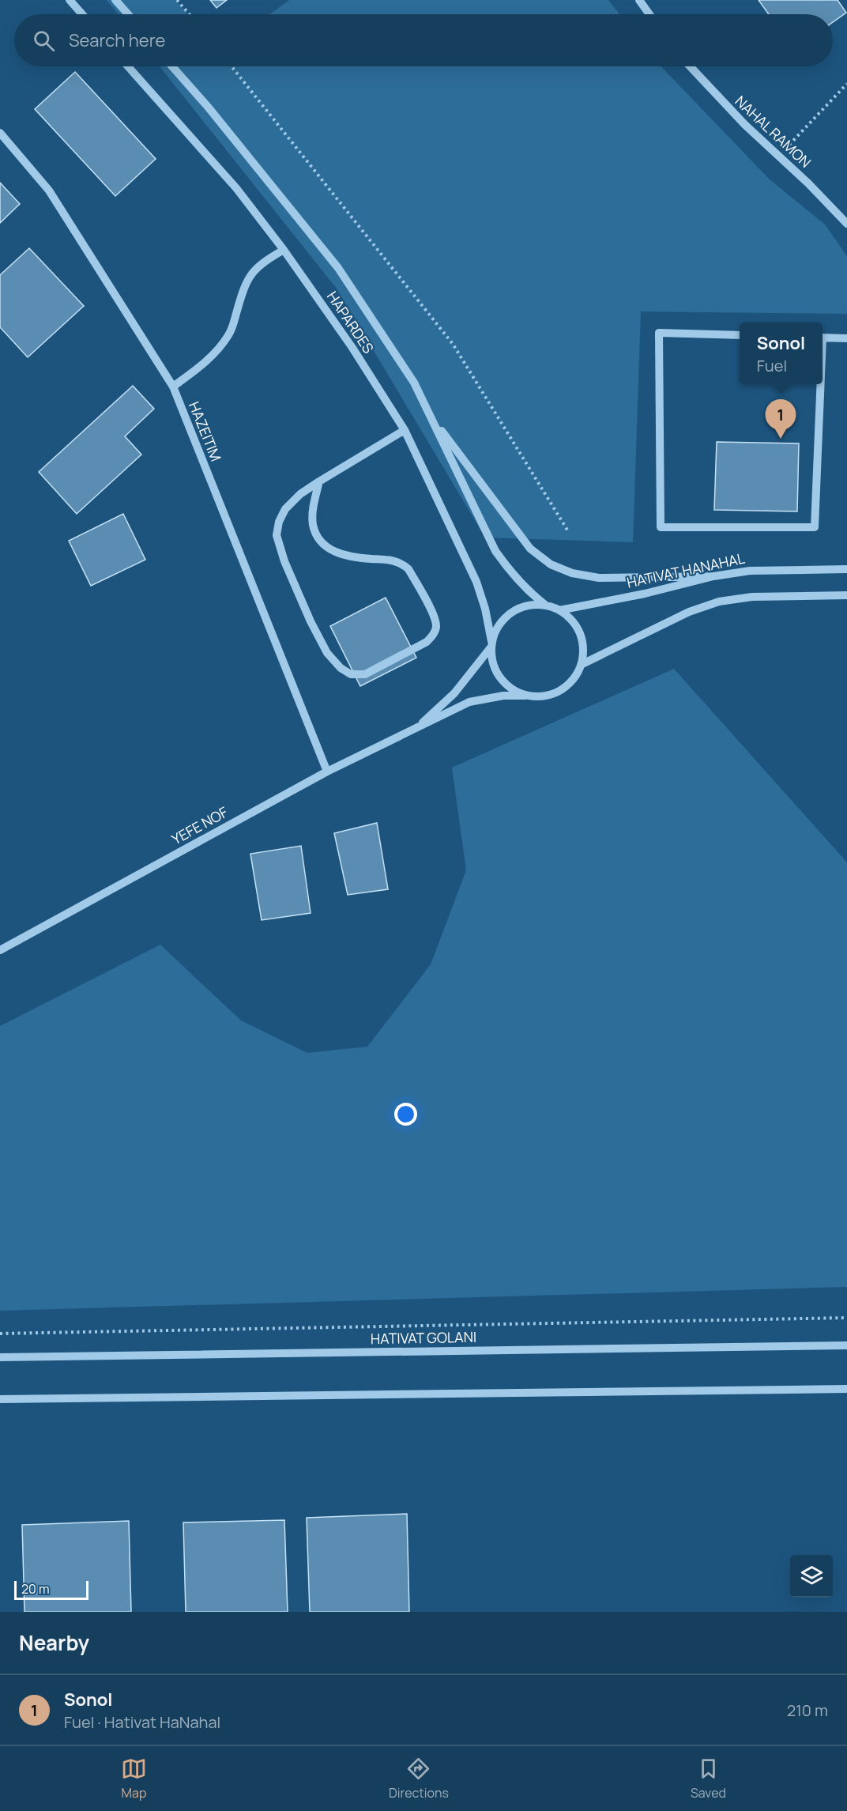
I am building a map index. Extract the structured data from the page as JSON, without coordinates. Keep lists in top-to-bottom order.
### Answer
{
  "streets": {
    "street": [
      "NAHAL RAMON",
      "HAPARDES",
      "HAZEITIM",
      "HATIVAT HANAHAL",
      "YEFE NOF",
      "HATIVAT GOLANI"
    ]
  },
  "crossings": [
    ["HAPARDES", "HATIVAT HANAHAL"],
    ["HAPARDES", "YEFE NOF"],
    ["HAZEITIM", "YEFE NOF"],
    ["HATIVAT HANAHAL", "YEFE NOF"]
  ],
  "scale_bar": "20 m",
  "page": {
    "search": "Search here",
    "popup": ["Sonol", "Fuel"],
    "pins": "1",
    "scale": "20 m",
    "heading": "Nearby",
    "list": [
      {
        "mark": "1",
        "name": "Sonol",
        "note": "Fuel · Hativat HaNahal",
        "value": "210 m"
      }
    ],
    "nav": ["Map", "Directions", "Saved"]
  }
}
